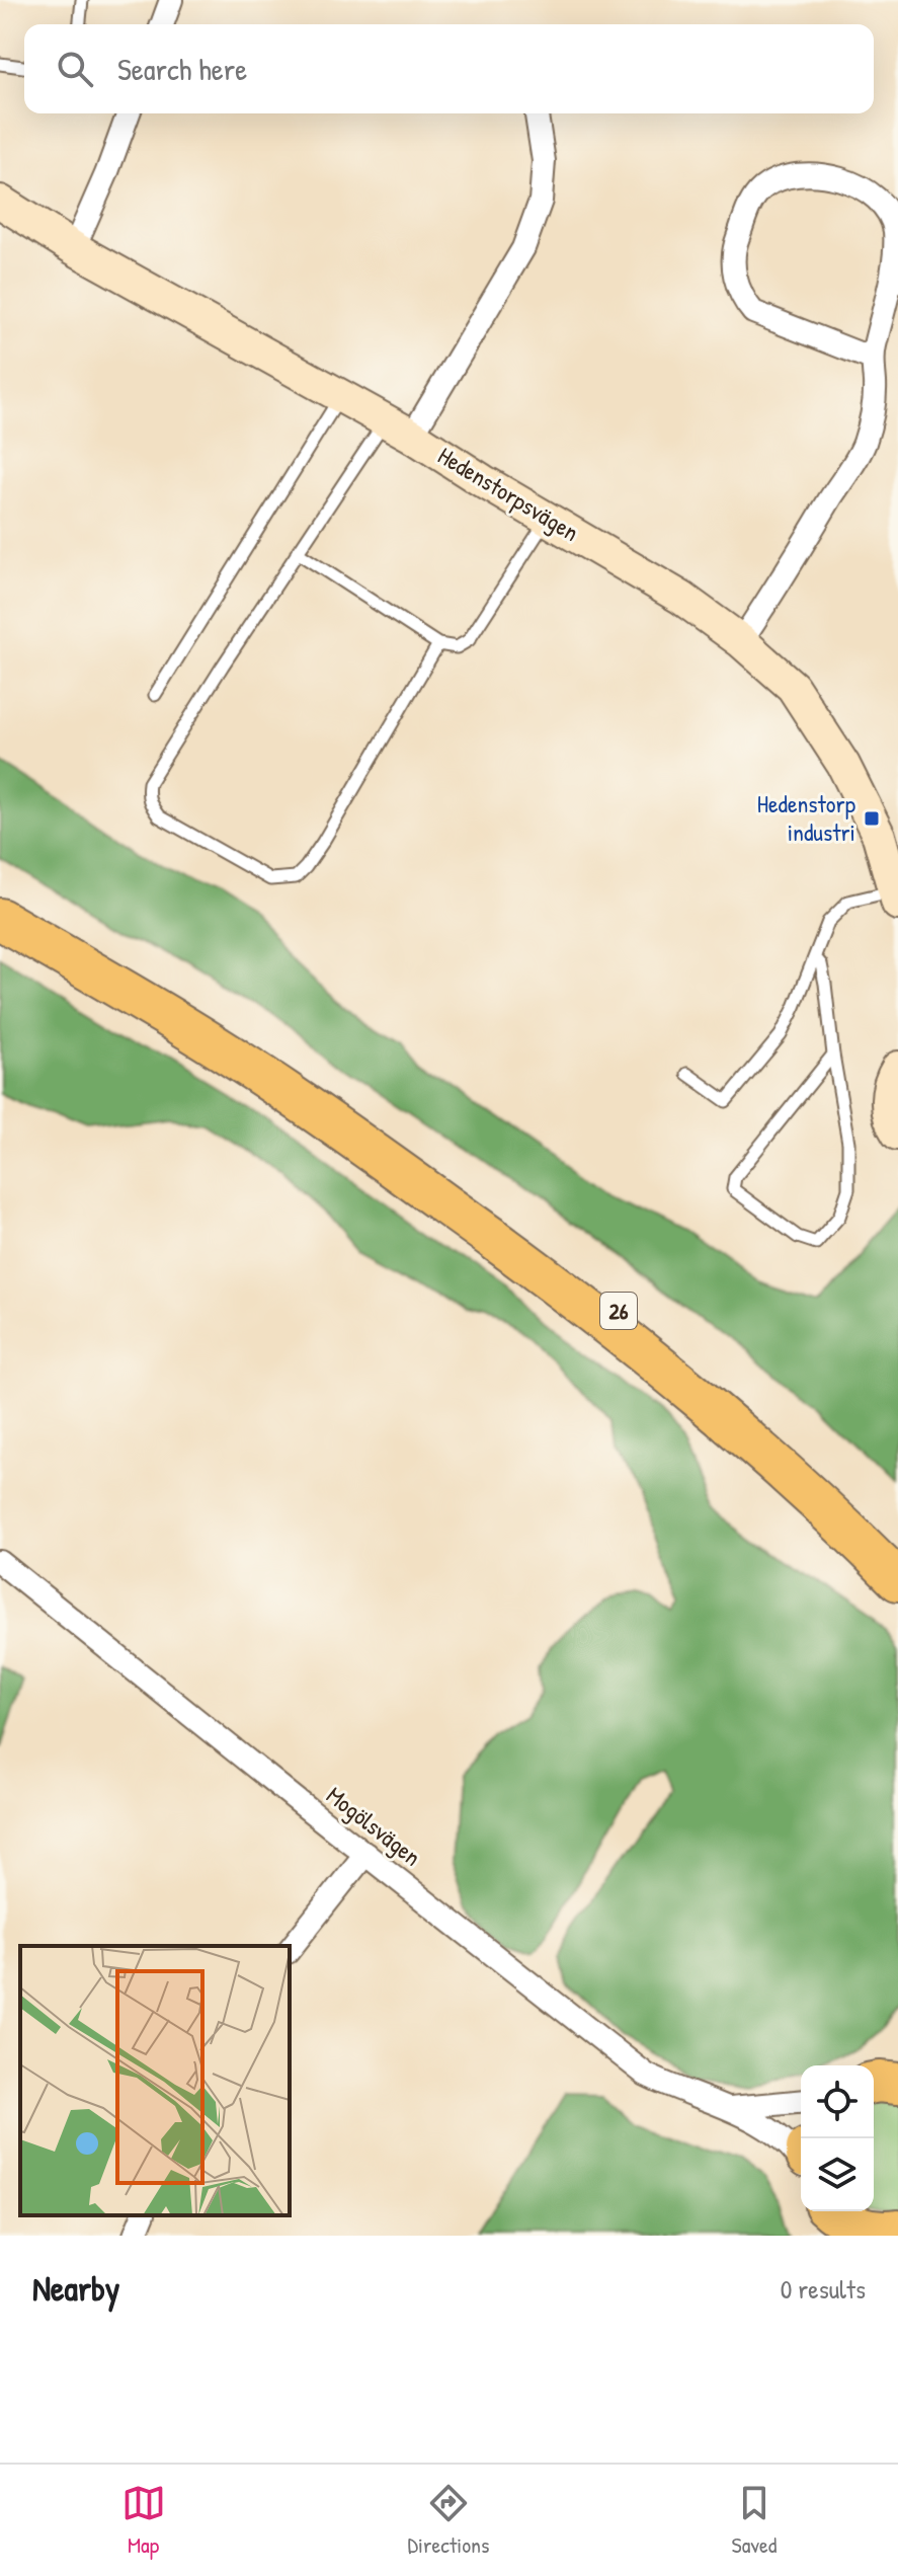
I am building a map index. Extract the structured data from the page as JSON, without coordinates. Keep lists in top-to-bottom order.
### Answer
{
  "streets": {
    "highway": ["26"],
    "street": ["Hedenstorpsvägen", "Mogölsvägen"]
  },
  "places": {
    "transit": ["Hedenstorp industri"]
  },
  "page": {
    "search": "Search here",
    "heading": ["Nearby", "0 results"],
    "nav": ["Map", "Directions", "Saved"]
  }
}
